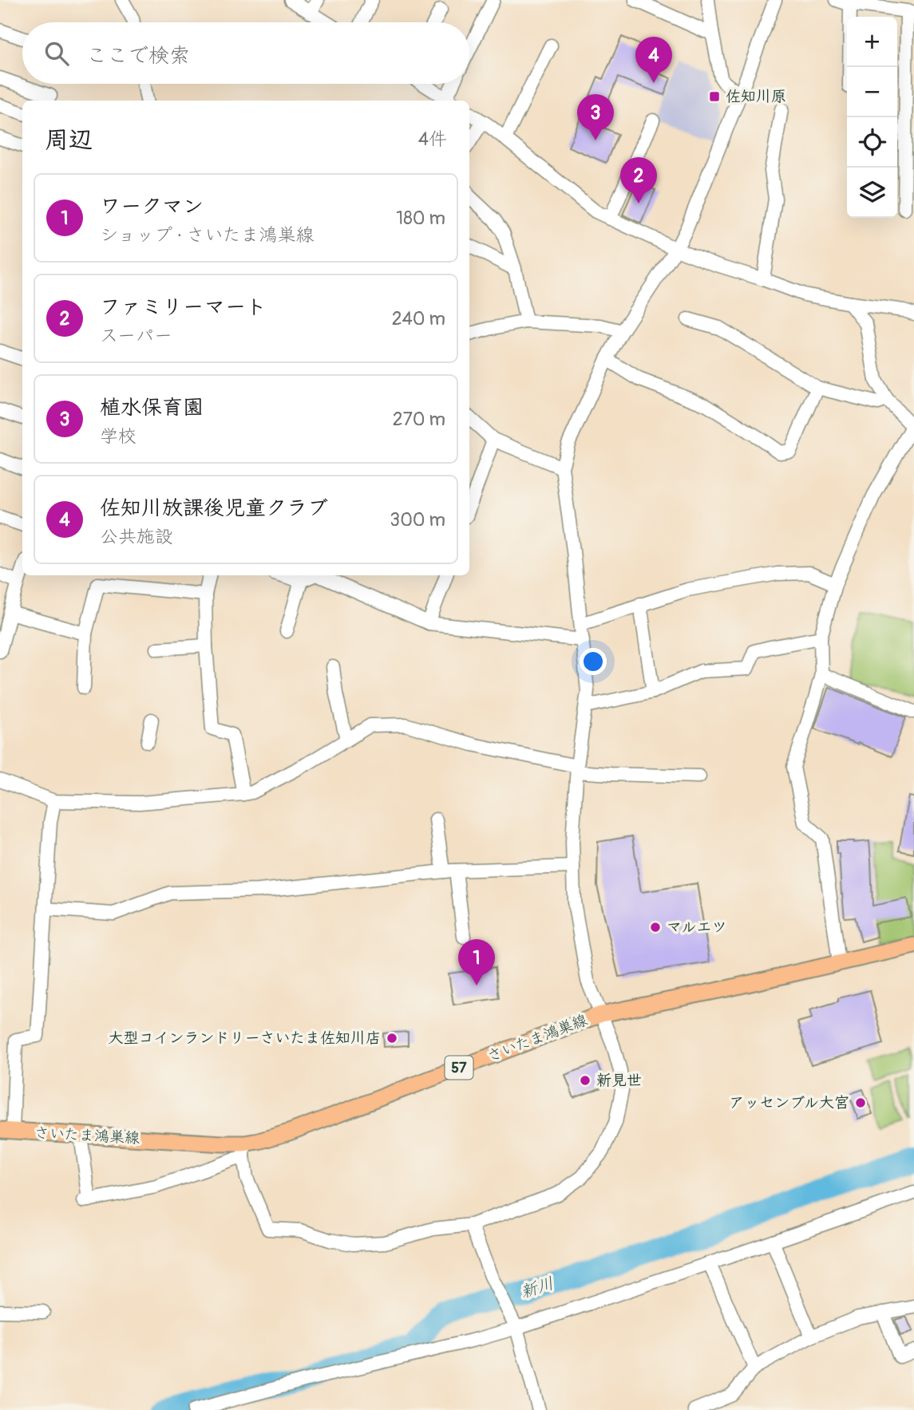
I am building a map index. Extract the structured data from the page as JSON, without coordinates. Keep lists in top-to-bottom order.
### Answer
{
  "streets": {
    "main road": ["さいたま鴻巣線", "57"]
  },
  "water": ["新川"],
  "places": {
    "transit": ["佐知川原"],
    "other": [
      "マルエツ",
      "大型コインランドリーさいたま佐知川店",
      "新見世",
      "アッセンブル大宮"
    ]
  },
  "page": {
    "map_buttons": ["+", "−"],
    "search": "ここで検索",
    "pins": [
      "4",
      "3",
      "2",
      "1"
    ],
    "heading": ["周辺", "4件"],
    "list": [
      {
        "mark": "1",
        "name": "ワークマン",
        "note": "ショップ · さいたま鴻巣線",
        "value": "180 m"
      },
      {
        "mark": "2",
        "name": "ファミリーマート",
        "note": "スーパー",
        "value": "240 m"
      },
      {
        "mark": "3",
        "name": "植水保育園",
        "note": "学校",
        "value": "270 m"
      },
      {
        "mark": "4",
        "name": "佐知川放課後児童クラブ",
        "note": "公共施設",
        "value": "300 m"
      }
    ]
  }
}
